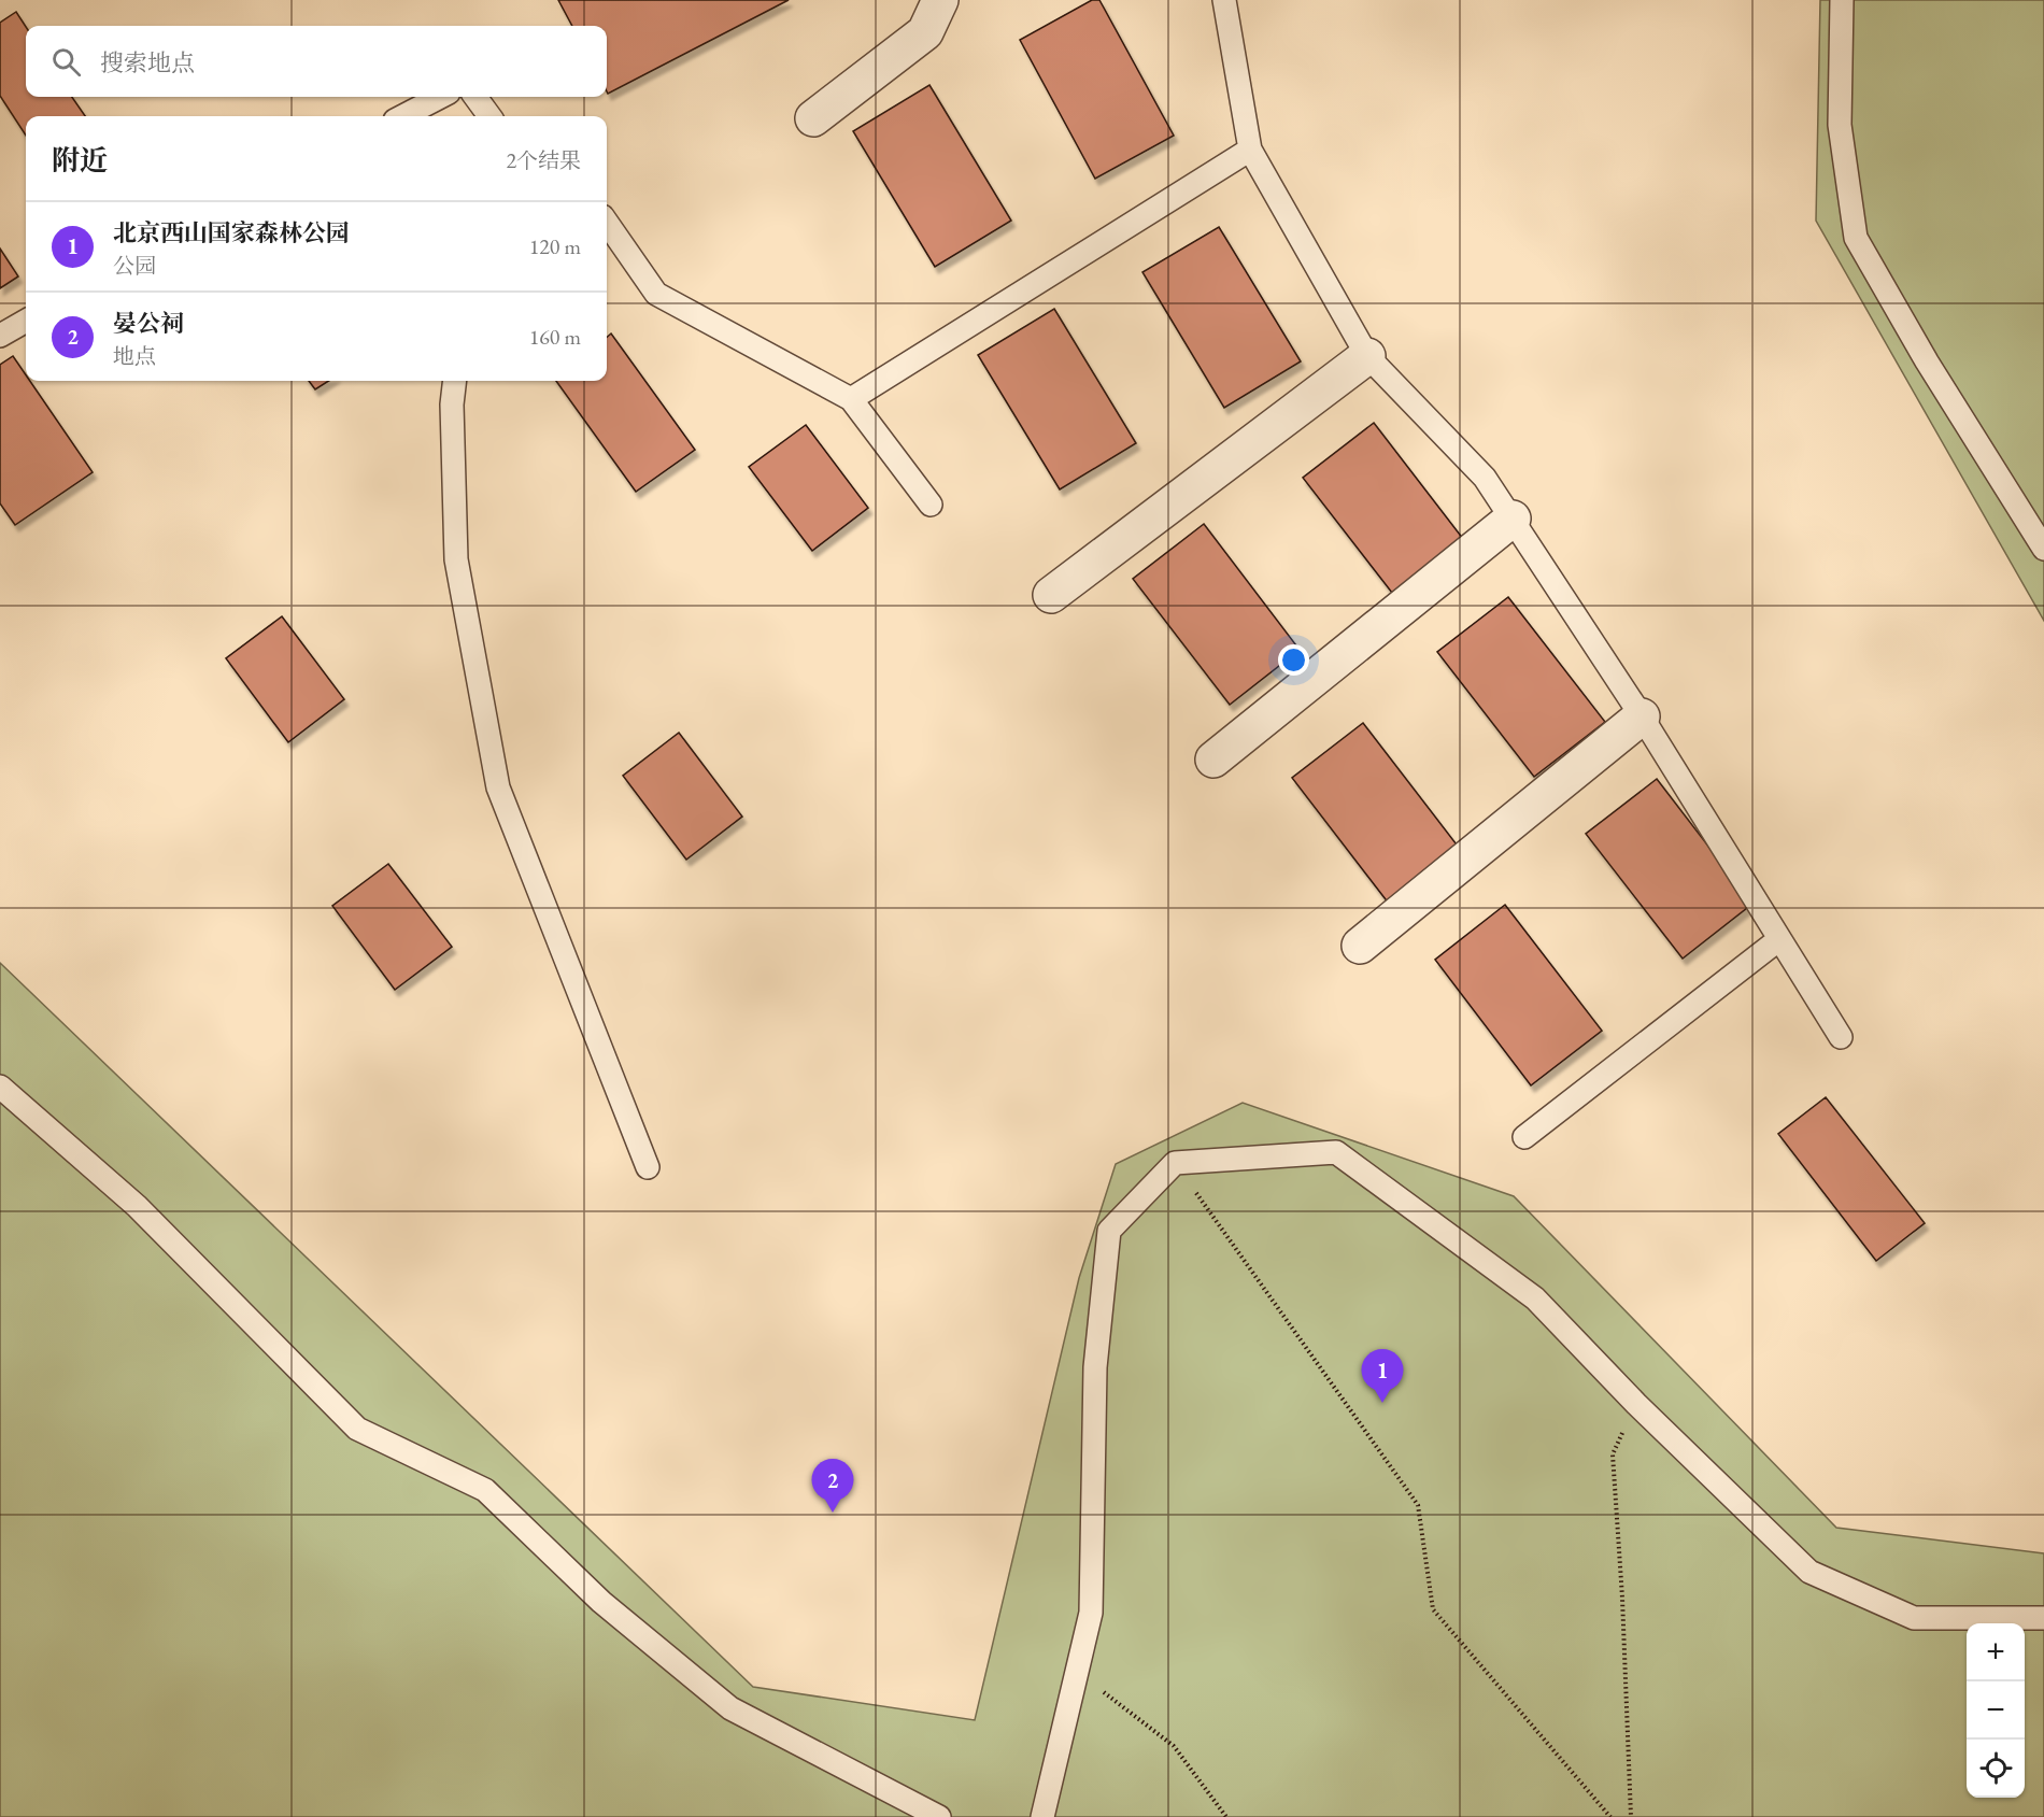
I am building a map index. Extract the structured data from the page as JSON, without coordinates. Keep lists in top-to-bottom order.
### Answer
{
  "page": {
    "search": "搜索地点",
    "heading": ["附近", "2个结果"],
    "list": [
      {
        "mark": "1",
        "name": "北京西山国家森林公园",
        "note": "公园",
        "value": "120 m"
      },
      {
        "mark": "2",
        "name": "晏公祠",
        "note": "地点",
        "value": "160 m"
      }
    ],
    "pins": ["1", "2"],
    "map_buttons": ["+", "−"]
  }
}
